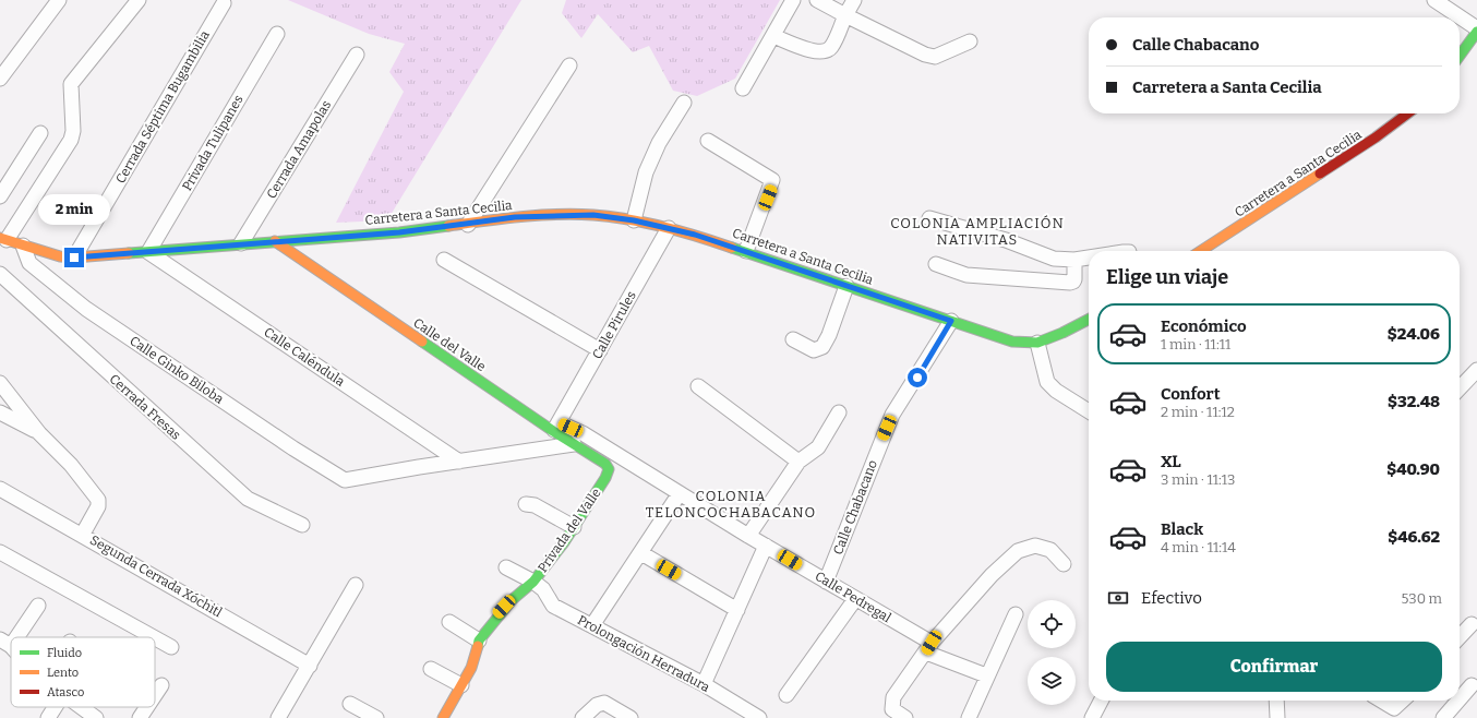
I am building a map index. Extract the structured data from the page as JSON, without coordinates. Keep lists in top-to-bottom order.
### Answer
{
  "streets": {
    "main road": ["Carretera a Santa Cecilia", "Calle del Valle", "Privada del Valle"],
    "street": [
      "Cerrada Séptima Bugambilia",
      "Privada Tulipanes",
      "Cerrada Amapolas",
      "Calle Pirules",
      "Calle Caléndula",
      "Calle Ginko Biloba",
      "Cerrada Fresas",
      "Calle Chabacano",
      "Segunda Cerrada Xóchitl",
      "Calle Pedregal",
      "Prolongación Herradura"
    ]
  },
  "crossings": [
    ["Cerrada Séptima Bugambilia", "Carretera a Santa Cecilia"],
    ["Privada Tulipanes", "Carretera a Santa Cecilia"],
    ["Privada Tulipanes", "Calle Caléndula"],
    ["Cerrada Amapolas", "Carretera a Santa Cecilia"],
    ["Carretera a Santa Cecilia", "Calle Pirules"],
    ["Carretera a Santa Cecilia", "Calle del Valle"],
    ["Carretera a Santa Cecilia", "Calle Caléndula"],
    ["Carretera a Santa Cecilia", "Calle Ginko Biloba"],
    ["Carretera a Santa Cecilia", "Calle Chabacano"],
    ["Calle Pirules", "Calle del Valle"],
    ["Calle Pirules", "Calle Pedregal"],
    ["Calle del Valle", "Privada del Valle"],
    ["Calle del Valle", "Calle Pedregal"],
    ["Calle Caléndula", "Calle Ginko Biloba"],
    ["Calle Chabacano", "Calle Pedregal"],
    ["Privada del Valle", "Prolongación Herradura"]
  ],
  "districts": ["COLONIA AMPLIACIÓN NATIVITAS", "COLONIA TELONCOCHABACANO"],
  "legend": ["Fluido", "Lento", "Atasco"],
  "page": {
    "banner": ["Calle Chabacano", "Carretera a Santa Cecilia"],
    "bubble": "2 min",
    "heading": "Elige un viaje",
    "list": [
      {
        "name": "Económico",
        "note": "1 min · 11:11",
        "value": "$24.06"
      },
      {
        "name": "Confort",
        "note": "2 min · 11:12",
        "value": "$32.48"
      },
      {
        "name": "XL",
        "note": "3 min · 11:13",
        "value": "$40.90"
      },
      {
        "name": "Black",
        "note": "4 min · 11:14",
        "value": "$46.62"
      }
    ],
    "pay": ["Efectivo", "530 m"],
    "buttons": "Confirmar"
  }
}
